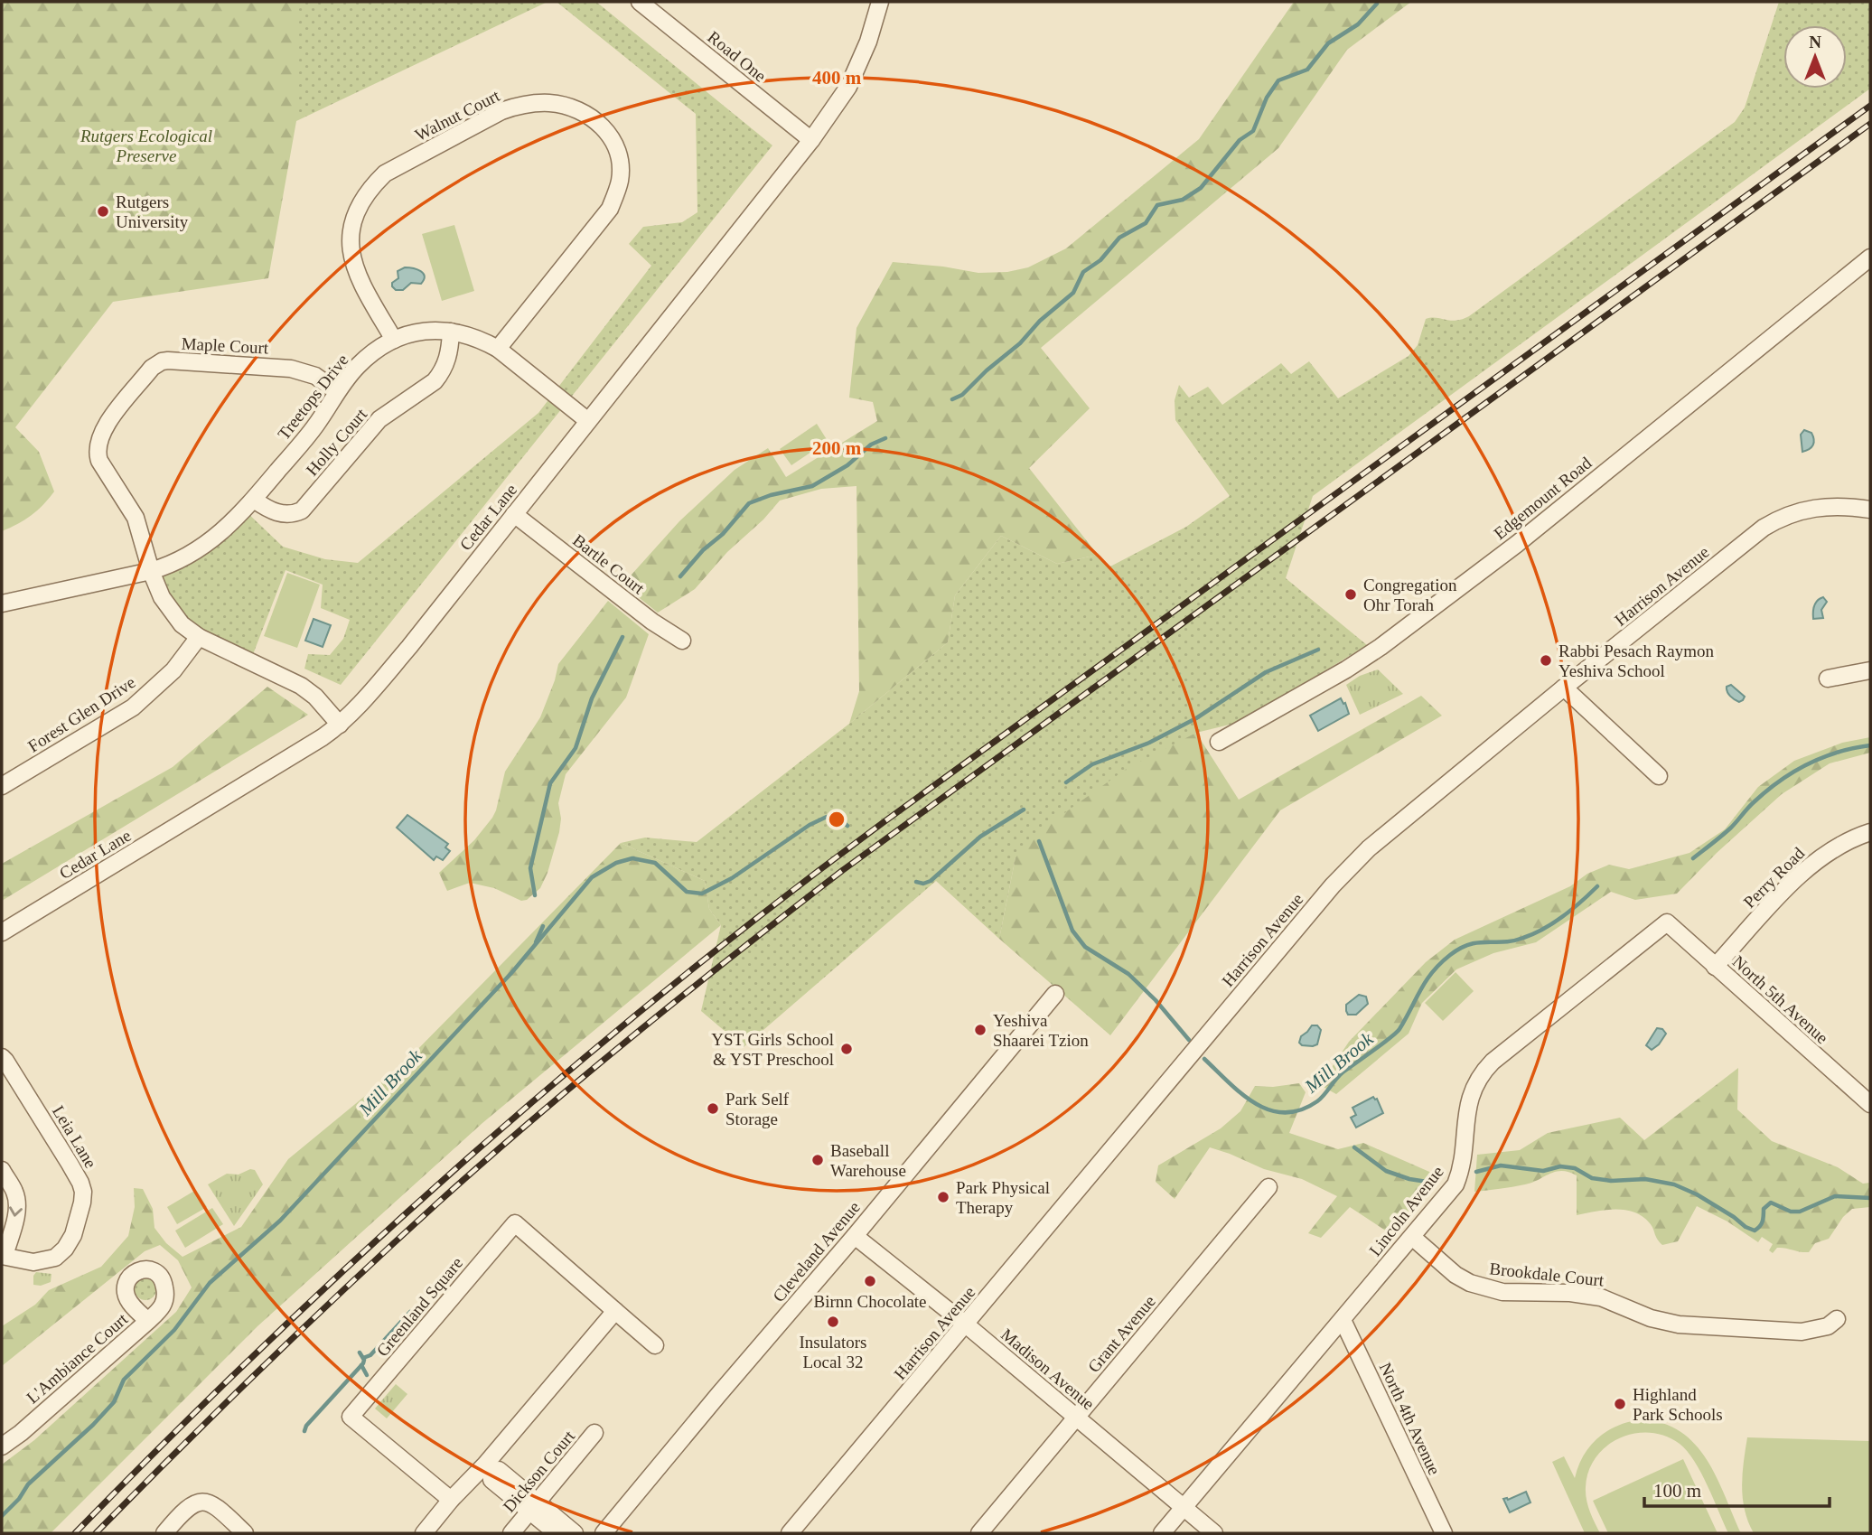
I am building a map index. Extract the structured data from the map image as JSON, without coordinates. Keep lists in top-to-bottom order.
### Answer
{
  "streets": {
    "street": [
      "Road One",
      "Walnut Court",
      "Maple Court",
      "Treetops Drive",
      "Holly Court",
      "Edgemount Road",
      "Cedar Lane",
      "Bartle Court",
      "Harrison Avenue",
      "Forest Glen Drive",
      "Perry Road",
      "North 5th Avenue",
      "Leia Lane",
      "Lincoln Avenue",
      "Cleveland Avenue",
      "Brookdale Court",
      "Greenland Square",
      "Grant Avenue",
      "L'Ambiance Court",
      "Madison Avenue",
      "North 4th Avenue",
      "Dickson Court"
    ]
  },
  "crossings": [
    ["Road One", "Cedar Lane"],
    ["Walnut Court", "Treetops Drive"],
    ["Maple Court", "Treetops Drive"],
    ["Treetops Drive", "Holly Court"],
    ["Cedar Lane", "Bartle Court"],
    ["Harrison Avenue", "Madison Avenue"],
    ["Perry Road", "North 5th Avenue"],
    ["North 5th Avenue", "Lincoln Avenue"],
    ["Lincoln Avenue", "Brookdale Court"],
    ["Lincoln Avenue", "Madison Avenue"],
    ["Lincoln Avenue", "North 4th Avenue"],
    ["Cleveland Avenue", "Madison Avenue"],
    ["Grant Avenue", "Madison Avenue"]
  ],
  "water": ["Mill Brook"],
  "parks": ["Rutgers Ecological Preserve"],
  "places": [
    "Rutgers University",
    "Congregation Ohr Torah",
    "Rabbi Pesach Raymon Yeshiva School",
    "Yeshiva Shaarei Tzion",
    "YST Girls School & YST Preschool",
    "Park Self Storage",
    "Baseball Warehouse",
    "Park Physical Therapy",
    "Birnn Chocolate",
    "Insulators Local 32",
    "Highland Park Schools"
  ],
  "scale_bar": "100 m",
  "north": "top",
  "rings": ["400 m", "200 m"]
}
